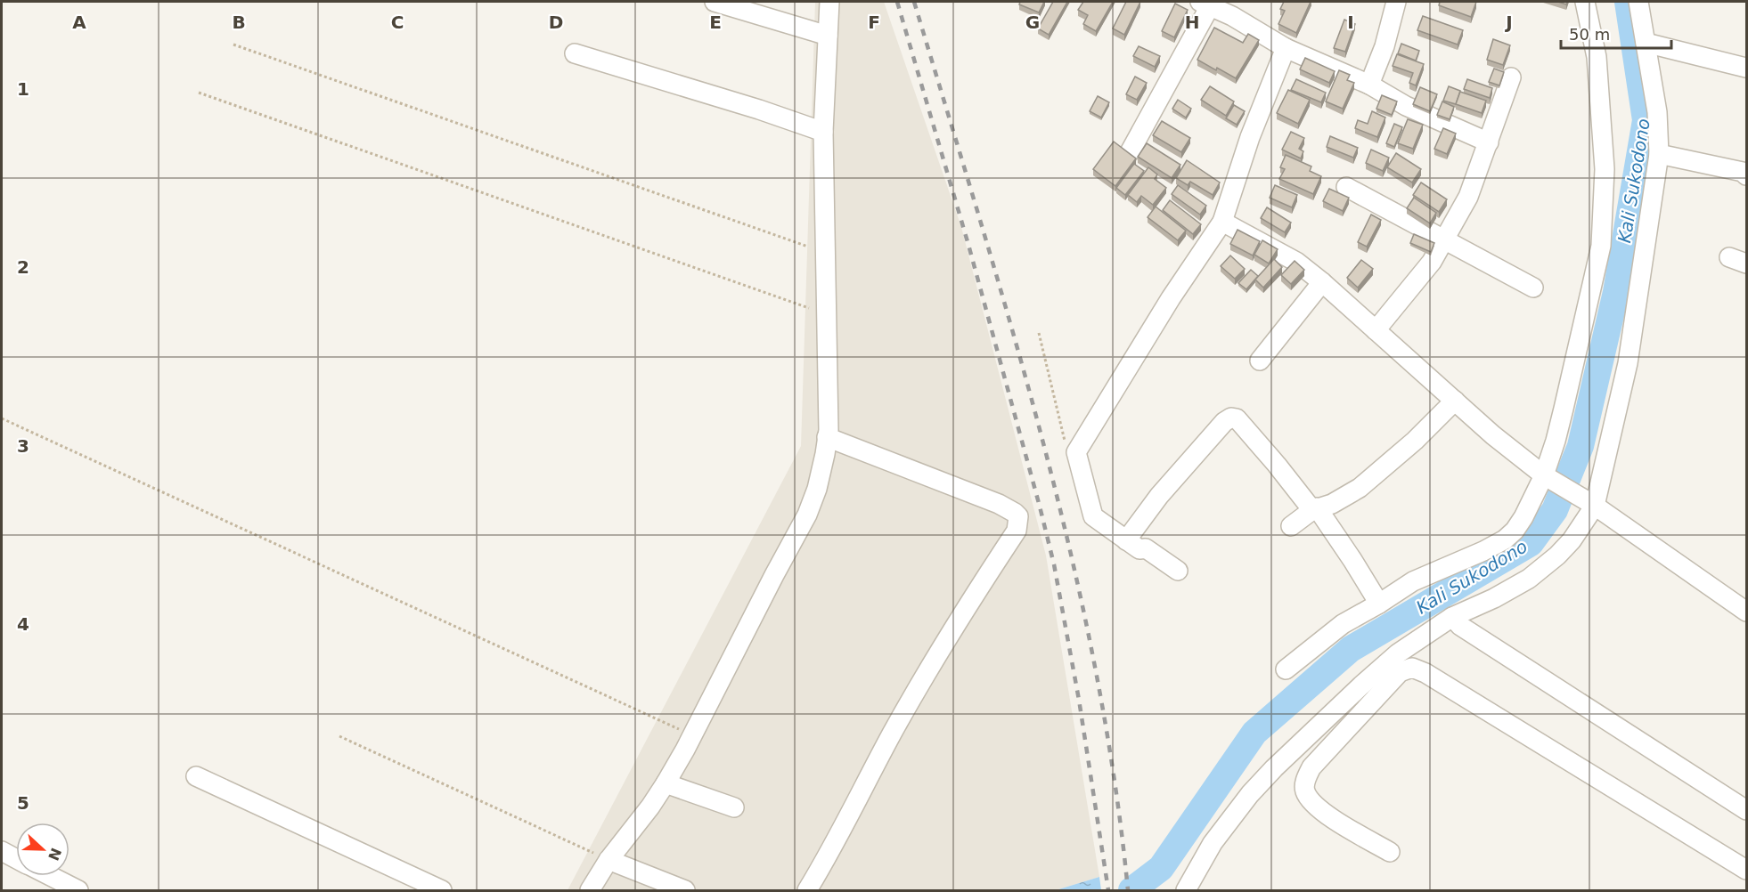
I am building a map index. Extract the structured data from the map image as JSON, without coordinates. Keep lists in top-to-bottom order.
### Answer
{
  "water": ["Kali Sukodono"],
  "scale_bar": "50 m",
  "north": "right",
  "grid": {
    "columns": [
      "A",
      "B",
      "C",
      "D",
      "E",
      "F",
      "G",
      "H",
      "I",
      "J"
    ],
    "rows": [
      "1",
      "2",
      "3",
      "4",
      "5"
    ]
  }
}
